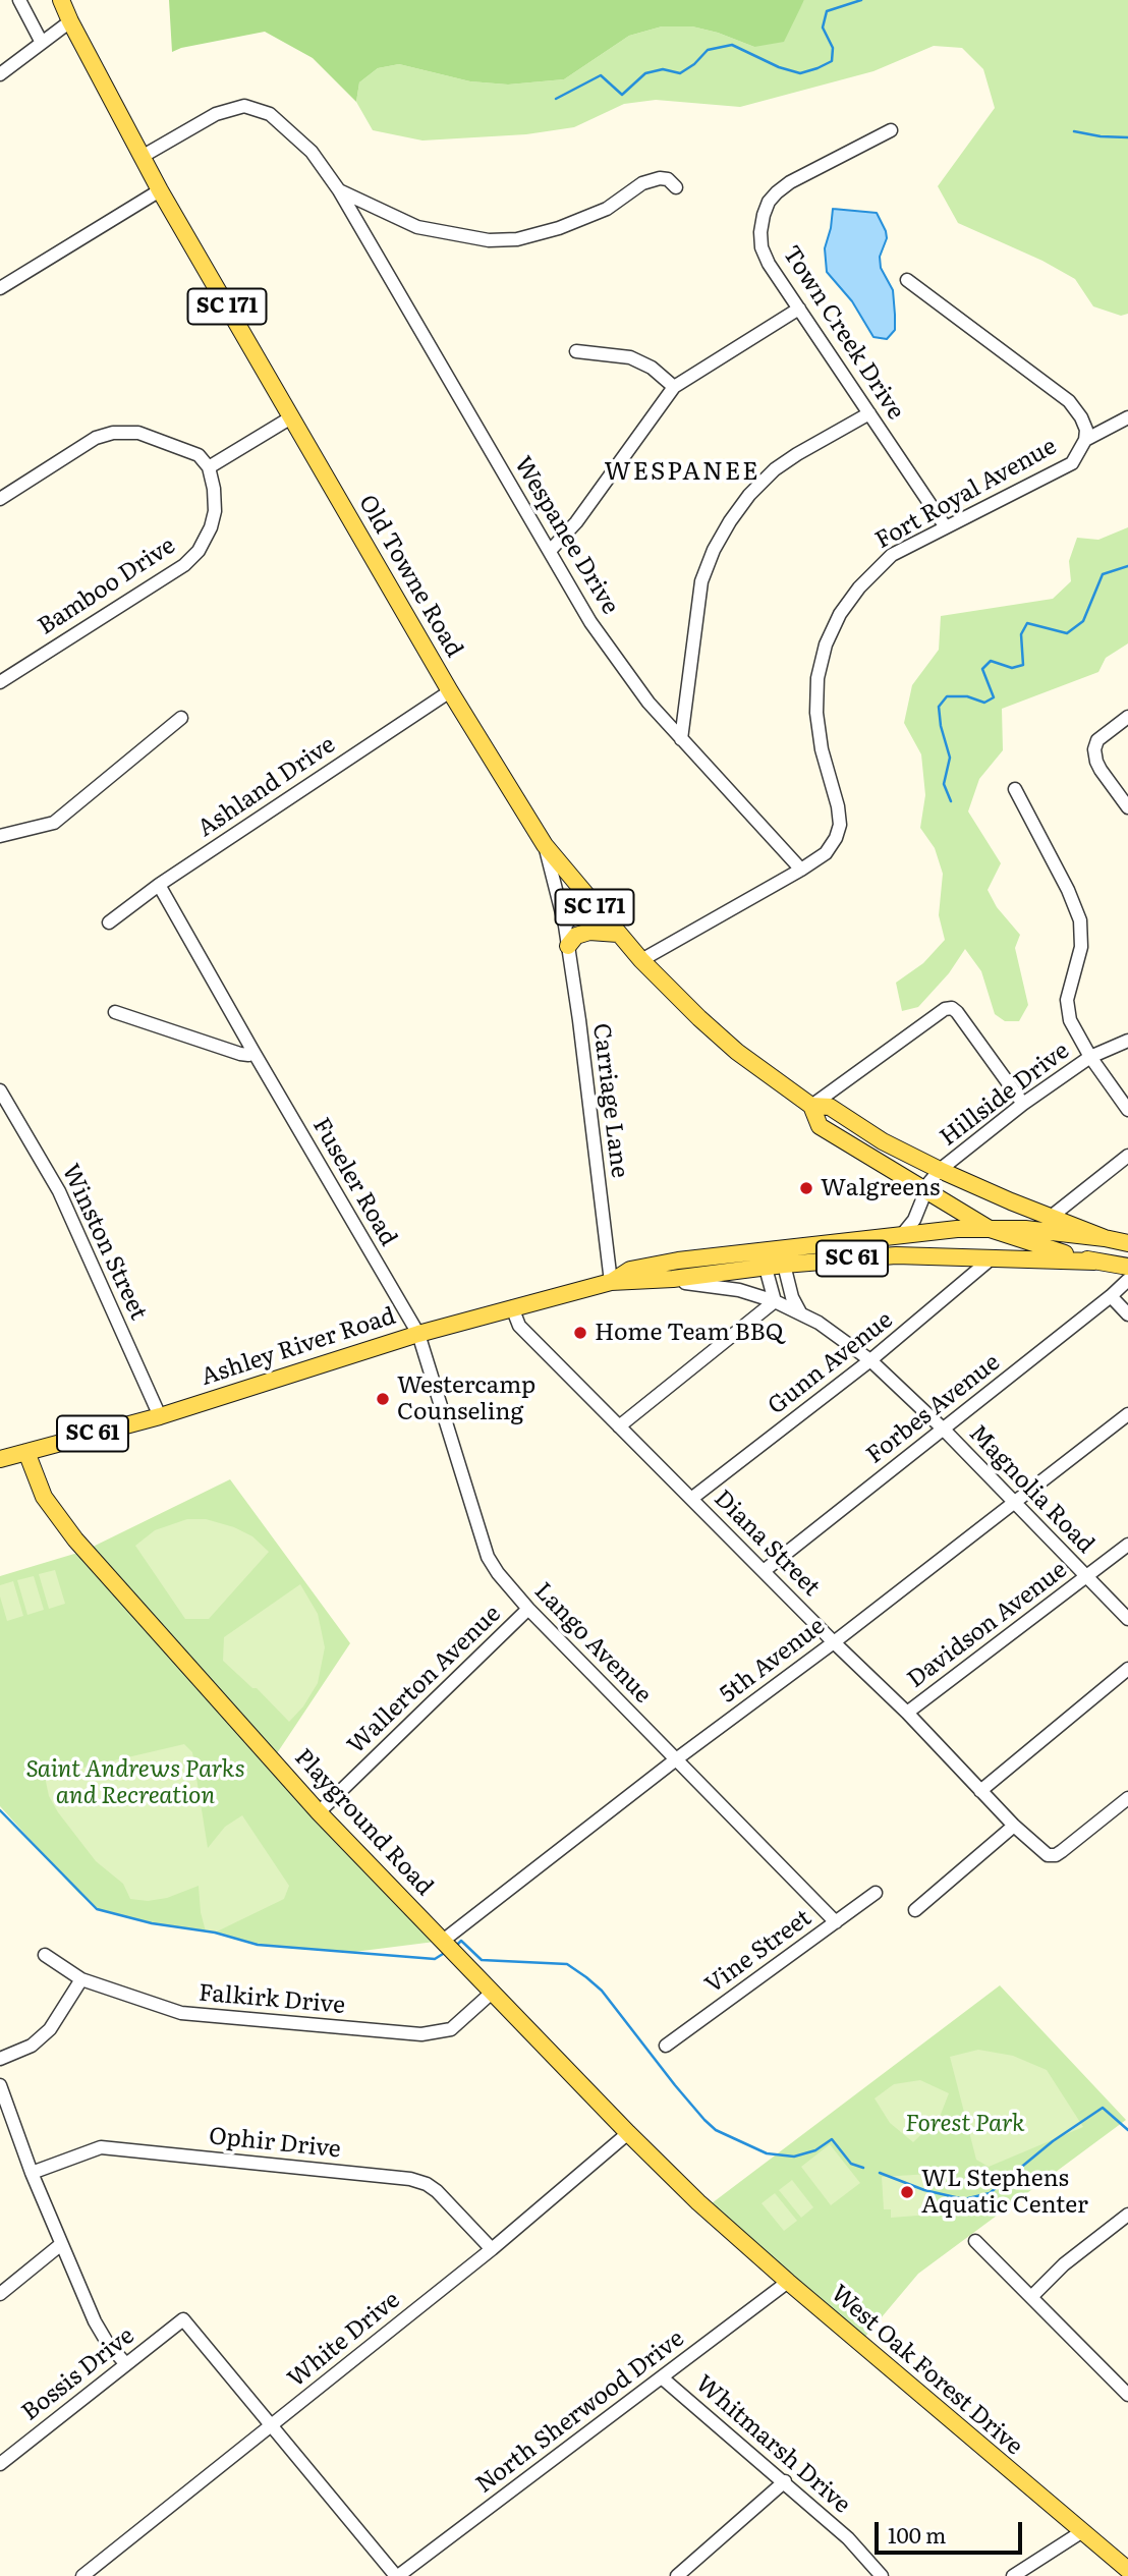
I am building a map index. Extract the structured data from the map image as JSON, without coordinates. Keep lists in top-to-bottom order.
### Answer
{
  "streets": {
    "main road": [
      "SC 171",
      "Old Towne Road",
      "SC 61",
      "Ashley River Road",
      "Playground Road",
      "West Oak Forest Drive"
    ],
    "street": [
      "Town Creek Drive",
      "Fort Royal Avenue",
      "Wespanee Drive",
      "Bamboo Drive",
      "Ashland Drive",
      "Hillside Drive",
      "Carriage Lane",
      "Fuseler Road",
      "Winston Street",
      "Gunn Avenue",
      "Forbes Avenue",
      "Magnolia Road",
      "Diana Street",
      "Davidson Avenue",
      "Lango Avenue",
      "5th Avenue",
      "Wallerton Avenue",
      "Vine Street",
      "Falkirk Drive",
      "Ophir Drive",
      "White Drive",
      "Bossis Drive",
      "North Sherwood Drive",
      "Whitmarsh Drive"
    ]
  },
  "crossings": [
    ["SC 171", "Old Towne Road"],
    ["SC 171", "Hillside Drive"],
    ["SC 171", "Ashley River Road"],
    ["Town Creek Drive", "Fort Royal Avenue"],
    ["Fort Royal Avenue", "Wespanee Drive"],
    ["Fort Royal Avenue", "Old Towne Road"],
    ["Wespanee Drive", "Old Towne Road"],
    ["Old Towne Road", "Ashland Drive"],
    ["Old Towne Road", "Carriage Lane"],
    ["Ashland Drive", "Fuseler Road"],
    ["Hillside Drive", "Ashley River Road"],
    ["Carriage Lane", "Ashley River Road"],
    ["Carriage Lane", "Magnolia Road"],
    ["Fuseler Road", "Ashley River Road"],
    ["Fuseler Road", "Lango Avenue"],
    ["Winston Street", "Ashley River Road"],
    ["Ashley River Road", "Gunn Avenue"],
    ["Ashley River Road", "Magnolia Road"],
    ["Ashley River Road", "Diana Street"],
    ["Ashley River Road", "Lango Avenue"],
    ["Ashley River Road", "Playground Road"],
    ["Gunn Avenue", "Magnolia Road"],
    ["Gunn Avenue", "Diana Street"],
    ["Forbes Avenue", "Magnolia Road"],
    ["Forbes Avenue", "Diana Street"],
    ["Magnolia Road", "Davidson Avenue"],
    ["Magnolia Road", "5th Avenue"],
    ["Diana Street", "Davidson Avenue"],
    ["Diana Street", "5th Avenue"],
    ["Lango Avenue", "5th Avenue"],
    ["Lango Avenue", "Wallerton Avenue"],
    ["Lango Avenue", "Vine Street"],
    ["5th Avenue", "Playground Road"],
    ["Wallerton Avenue", "Playground Road"],
    ["Playground Road", "Falkirk Drive"],
    ["Playground Road", "White Drive"],
    ["Playground Road", "West Oak Forest Drive"],
    ["Ophir Drive", "White Drive"],
    ["White Drive", "Bossis Drive"],
    ["West Oak Forest Drive", "North Sherwood Drive"],
    ["North Sherwood Drive", "Whitmarsh Drive"]
  ],
  "districts": ["WESPANEE"],
  "parks": ["Saint Andrews Parks and Recreation", "Forest Park"],
  "places": [
    "Walgreens",
    "Home Team BBQ",
    "Westercamp Counseling",
    "WL Stephens Aquatic Center"
  ],
  "scale_bar": "100 m"
}
